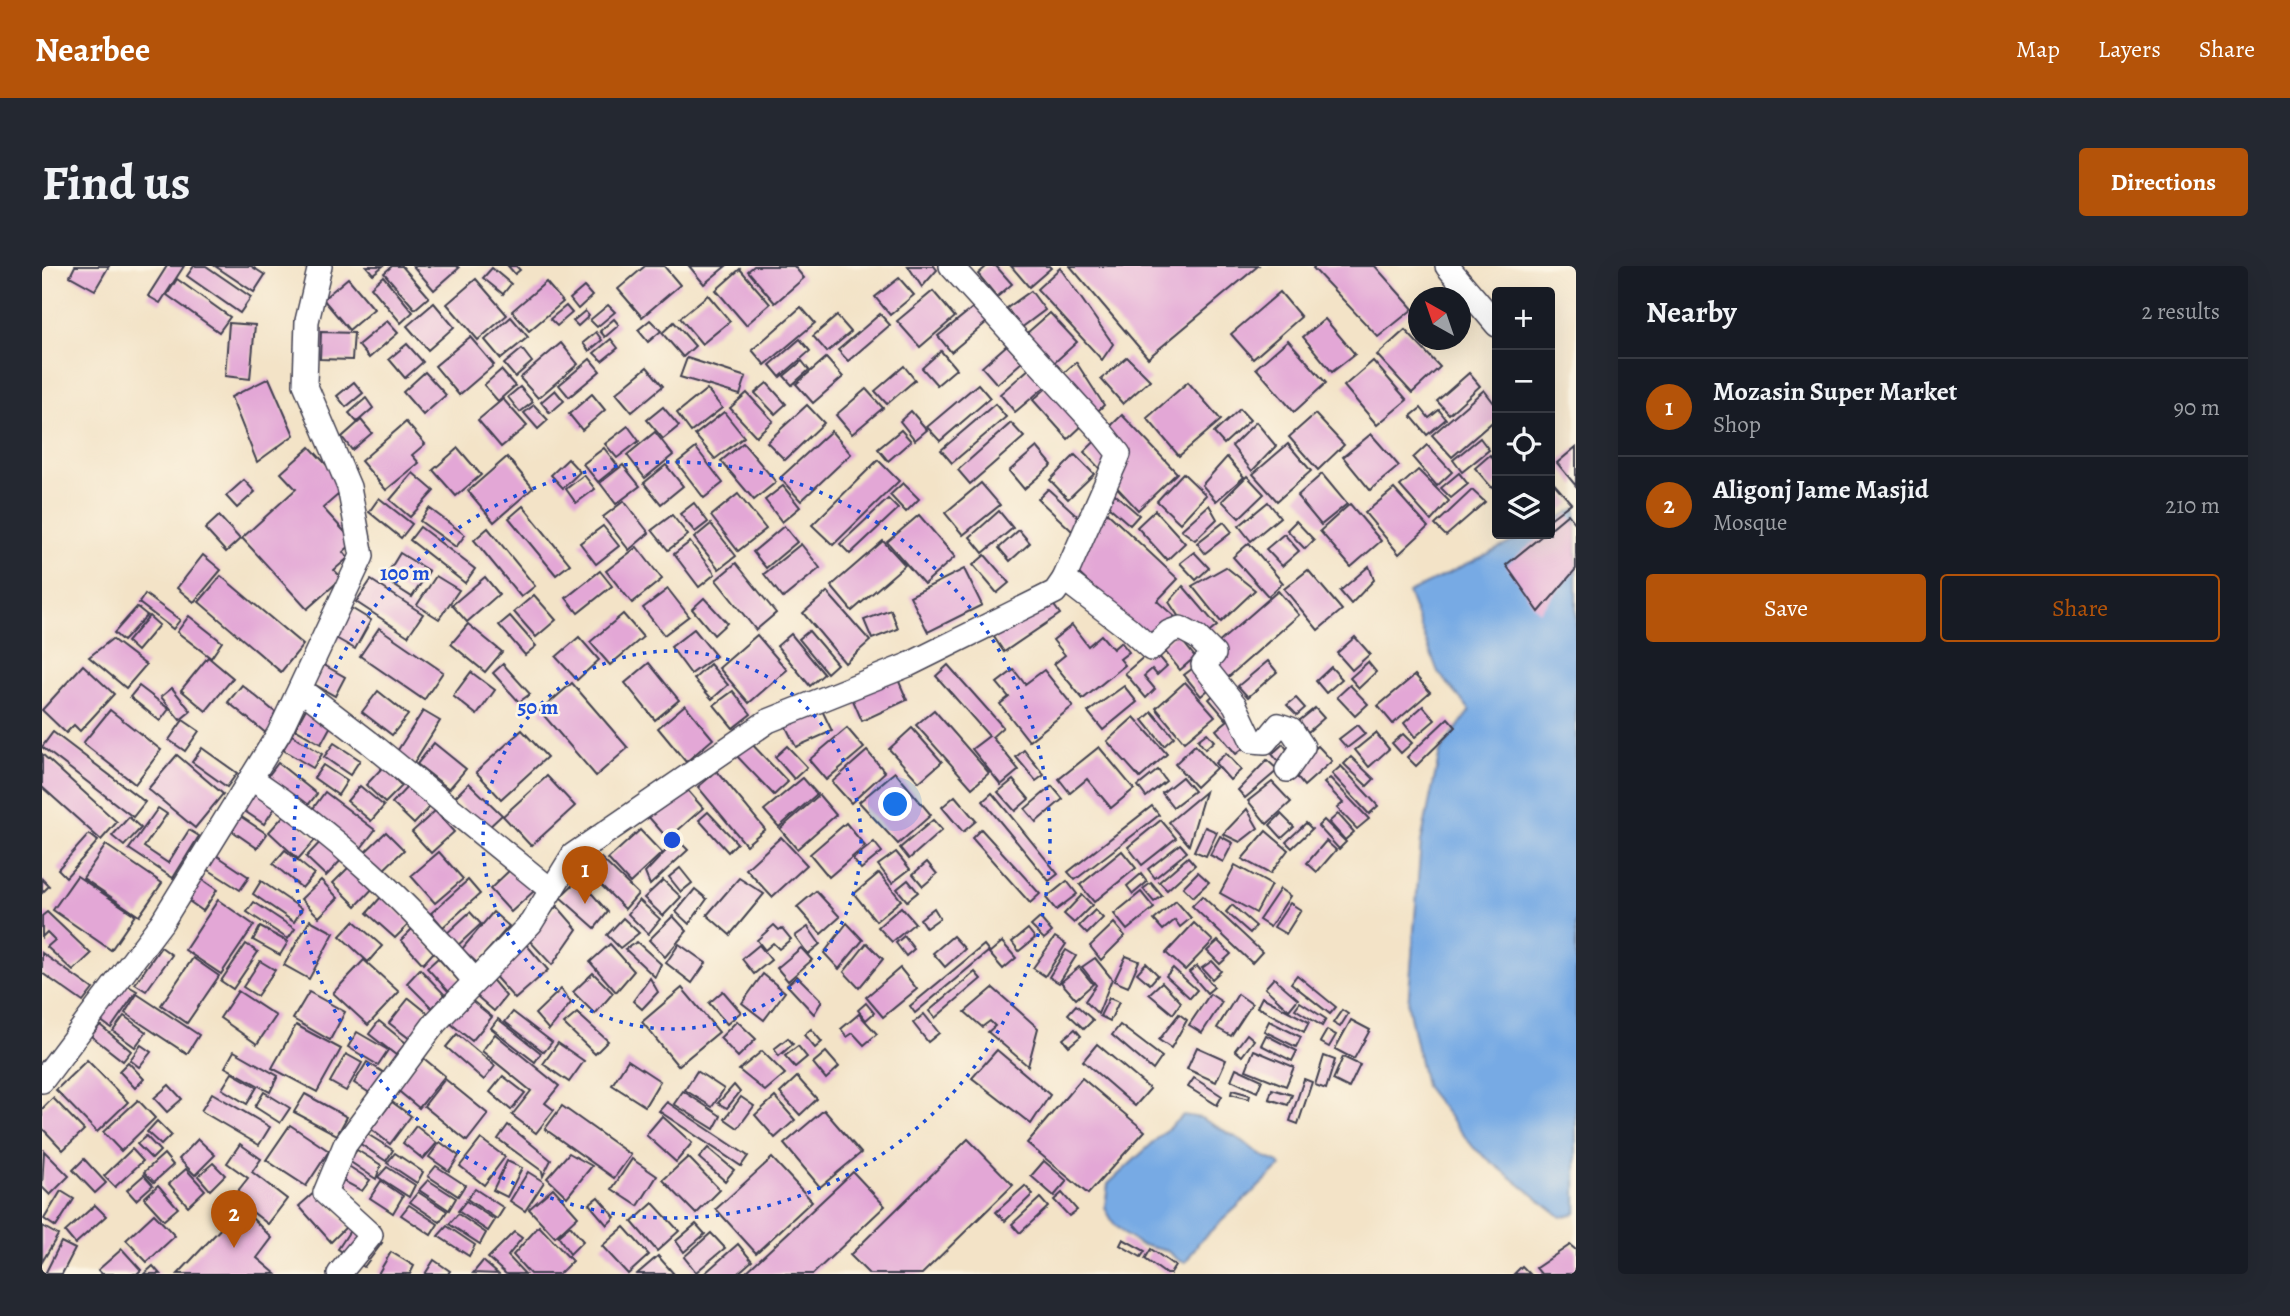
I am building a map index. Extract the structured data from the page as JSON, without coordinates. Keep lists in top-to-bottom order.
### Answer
{
  "north": "top left",
  "page": {
    "header": "Nearbee",
    "nav": ["Map", "Layers", "Share"],
    "buttons": [
      "Directions",
      ["Save", "Share"]
    ],
    "title": "Find us",
    "heading": ["Nearby", "2 results"],
    "map_buttons": ["+", "−"],
    "list": [
      {
        "mark": "1",
        "name": "Mozasin Super Market",
        "note": "Shop",
        "value": "90 m"
      },
      {
        "mark": "2",
        "name": "Aligonj Jame Masjid",
        "note": "Mosque",
        "value": "210 m"
      }
    ],
    "pins": ["1", "2"]
  },
  "rings": ["100 m", "50 m"]
}
